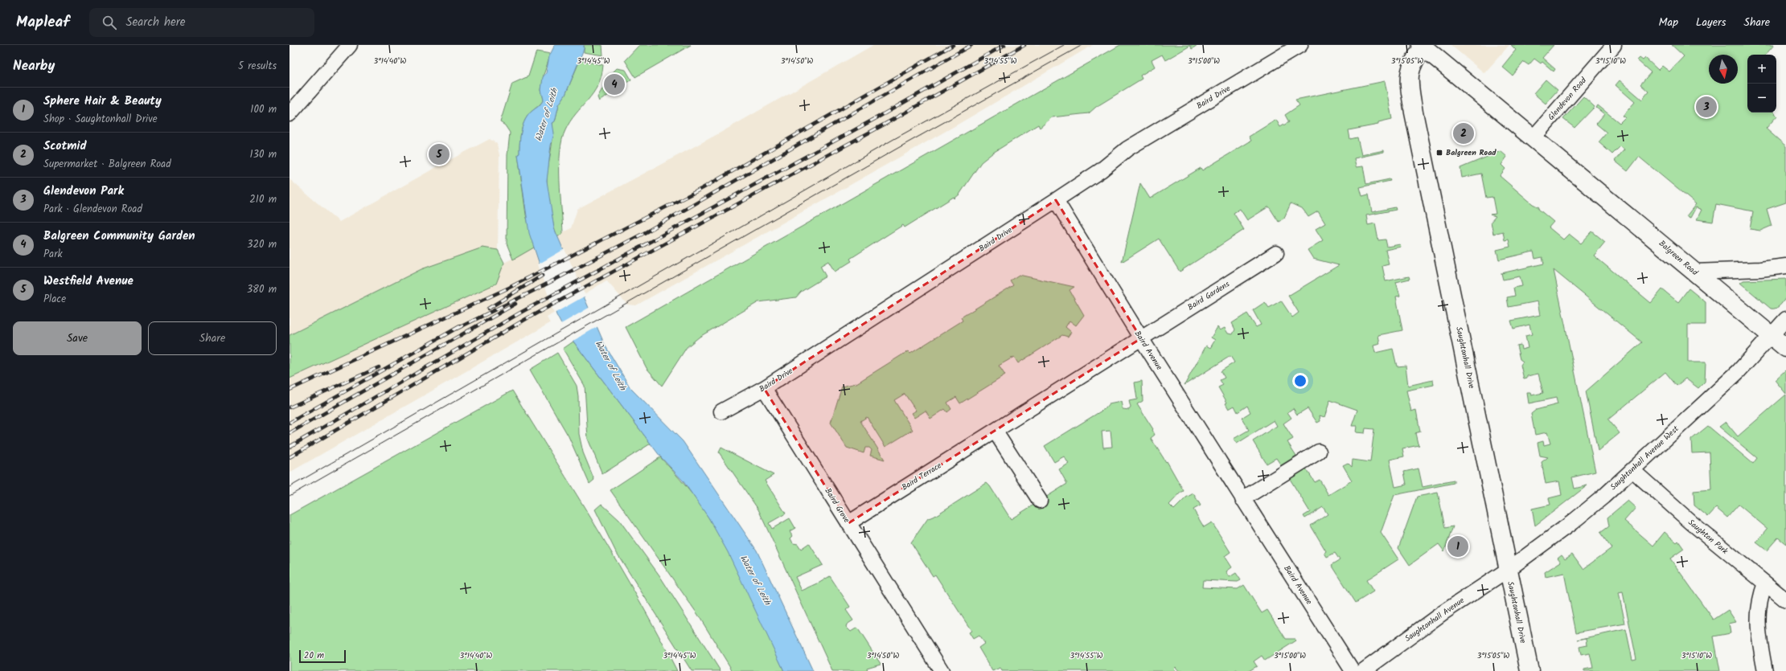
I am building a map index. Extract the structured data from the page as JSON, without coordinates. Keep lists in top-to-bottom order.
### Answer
{
  "streets": {
    "street": [
      "Baird Drive",
      "Glendevon Road",
      "Balgreen Road",
      "Baird Gardens",
      "Baird Avenue",
      "Saughtonhall Drive",
      "Saughtonhall Avenue West",
      "Baird Terrace",
      "Baird Grove",
      "Saughton Park",
      "Saughtonhall Avenue"
    ]
  },
  "crossings": [
    ["Baird Drive", "Baird Avenue"],
    ["Baird Drive", "Baird Grove"],
    ["Glendevon Road", "Balgreen Road"],
    ["Balgreen Road", "Saughtonhall Drive"],
    ["Balgreen Road", "Saughtonhall Avenue West"],
    ["Baird Gardens", "Baird Avenue"],
    ["Baird Gardens", "Baird Terrace"],
    ["Baird Avenue", "Baird Terrace"],
    ["Saughtonhall Drive", "Saughtonhall Avenue West"],
    ["Saughtonhall Drive", "Saughtonhall Avenue"],
    ["Saughtonhall Avenue West", "Saughton Park"],
    ["Saughtonhall Avenue West", "Saughtonhall Avenue"],
    ["Baird Terrace", "Baird Grove"]
  ],
  "water": ["Water of Leith"],
  "places": {
    "transit": ["Balgreen Road"]
  },
  "scale_bar": "20 m",
  "north": "bottom",
  "page": {
    "header": "Mapleaf",
    "search": "Search here",
    "nav": ["Map", "Layers", "Share"],
    "heading": ["Nearby", "5 results"],
    "map_buttons": ["+", "−"],
    "pins": [
      "4",
      "3",
      "2",
      "5",
      "1"
    ],
    "list": [
      {
        "mark": "1",
        "name": "Sphere Hair & Beauty",
        "note": "Shop · Saughtonhall Drive",
        "value": "100 m"
      },
      {
        "mark": "2",
        "name": "Scotmid",
        "note": "Supermarket · Balgreen Road",
        "value": "130 m"
      },
      {
        "mark": "3",
        "name": "Glendevon Park",
        "note": "Park · Glendevon Road",
        "value": "210 m"
      },
      {
        "mark": "4",
        "name": "Balgreen Community Garden",
        "note": "Park",
        "value": "320 m"
      },
      {
        "mark": "5",
        "name": "Westfield Avenue",
        "note": "Place",
        "value": "380 m"
      }
    ],
    "buttons": ["Save", "Share"],
    "scale": "20 m"
  },
  "coordinates": [
    "3°14'40\"W",
    "3°14'45\"W",
    "3°14'50\"W",
    "3°14'55\"W",
    "3°15'00\"W",
    "3°15'05\"W",
    "3°15'10\"W"
  ]
}
